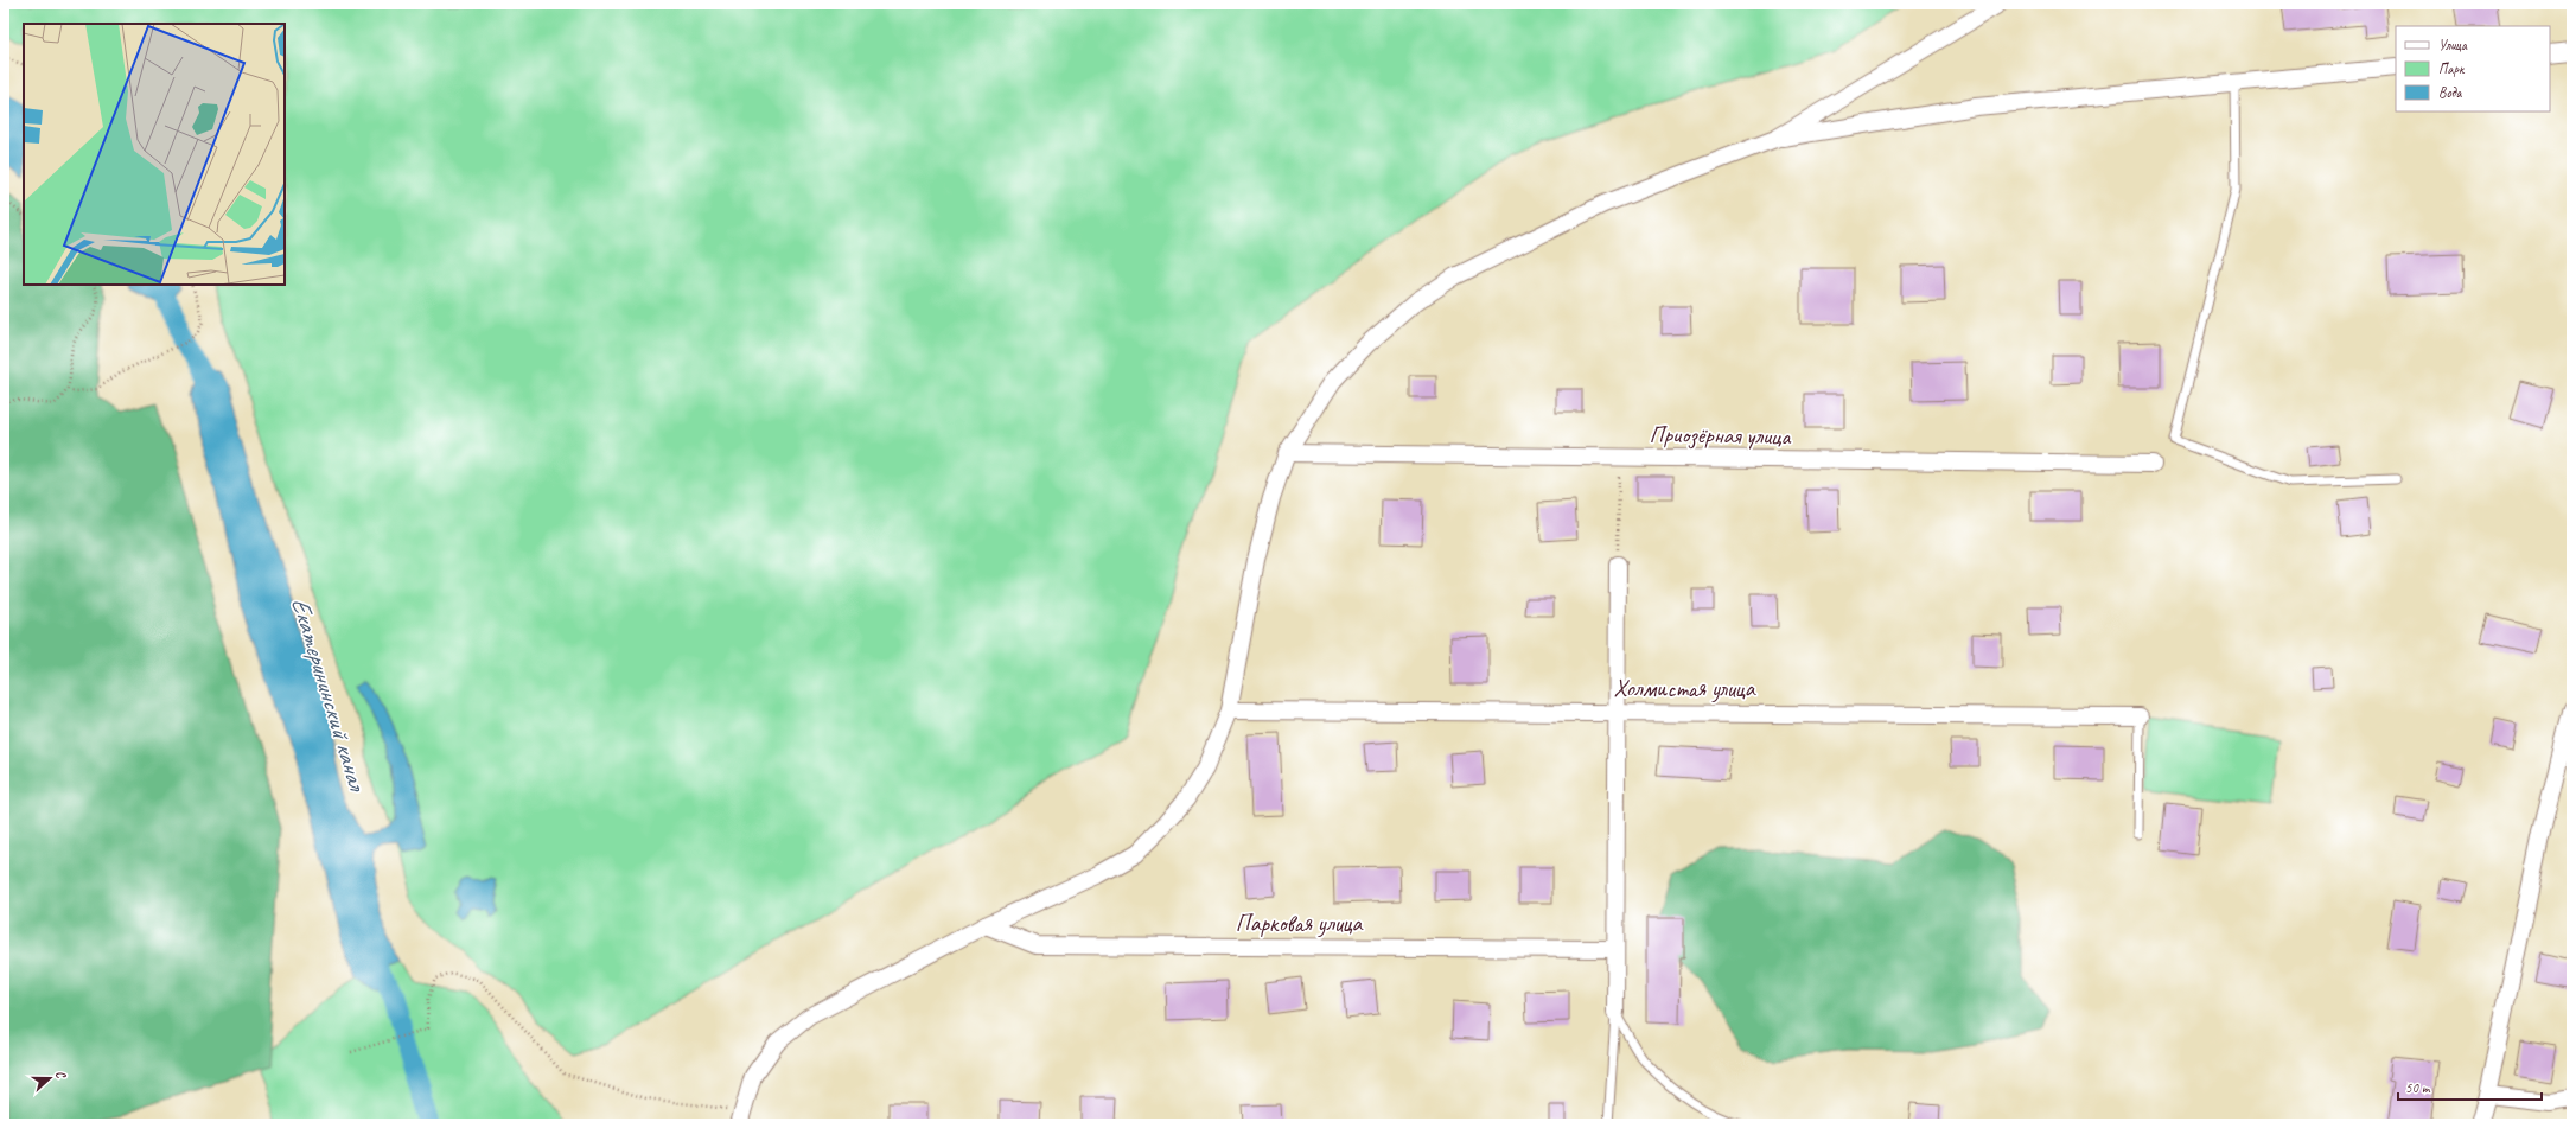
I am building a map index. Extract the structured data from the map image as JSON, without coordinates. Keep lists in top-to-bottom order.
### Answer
{
  "streets": {
    "street": ["Приозёрная улица", "Холмистая улица", "Парковая улица"]
  },
  "water": ["Екатерининский канал"],
  "legend": ["Улица", "Парк", "Вода"],
  "scale_bar": "50 m",
  "north": "right"
}
